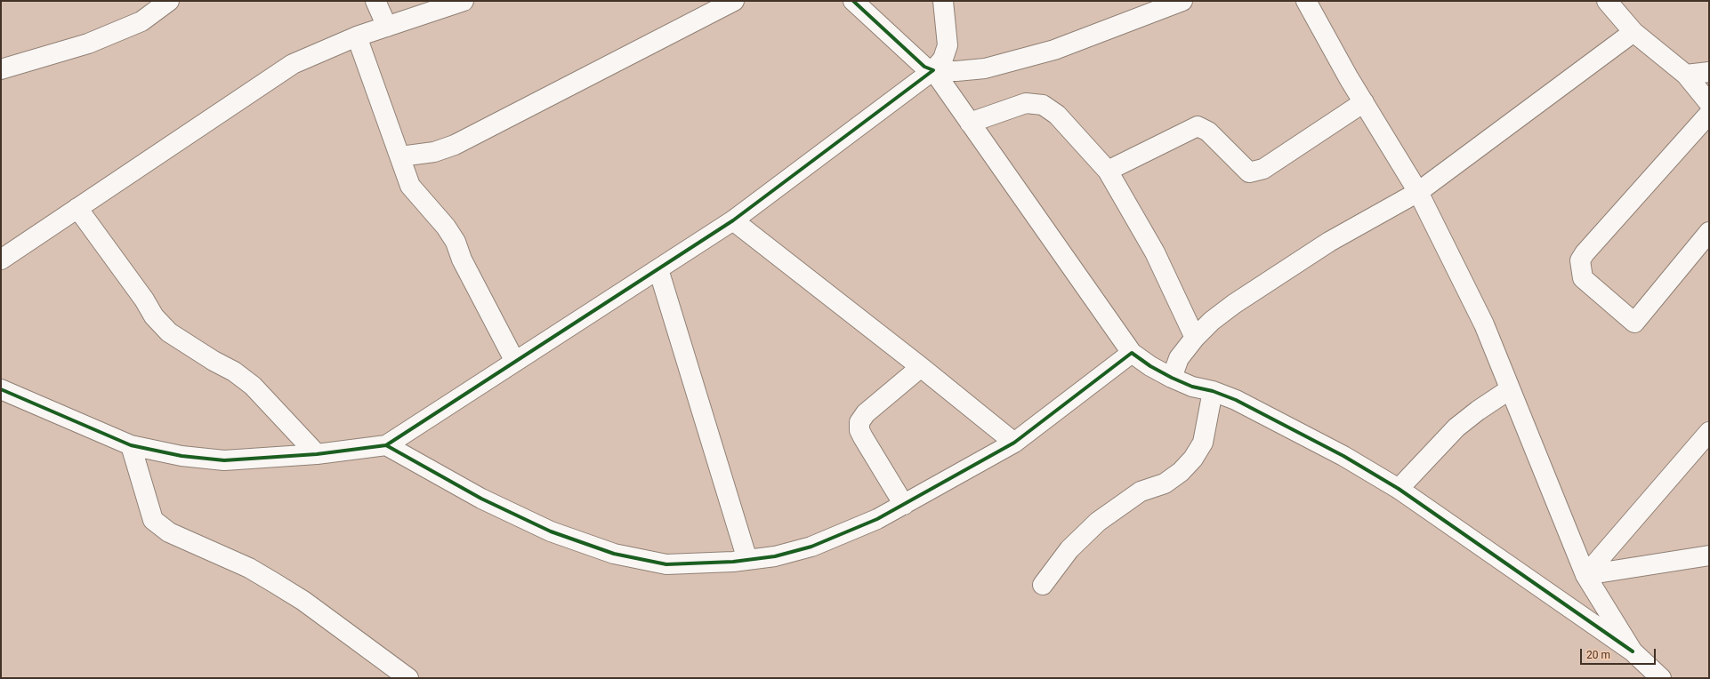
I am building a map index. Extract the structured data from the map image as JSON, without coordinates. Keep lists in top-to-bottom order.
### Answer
{
  "scale_bar": "20 m"
}
